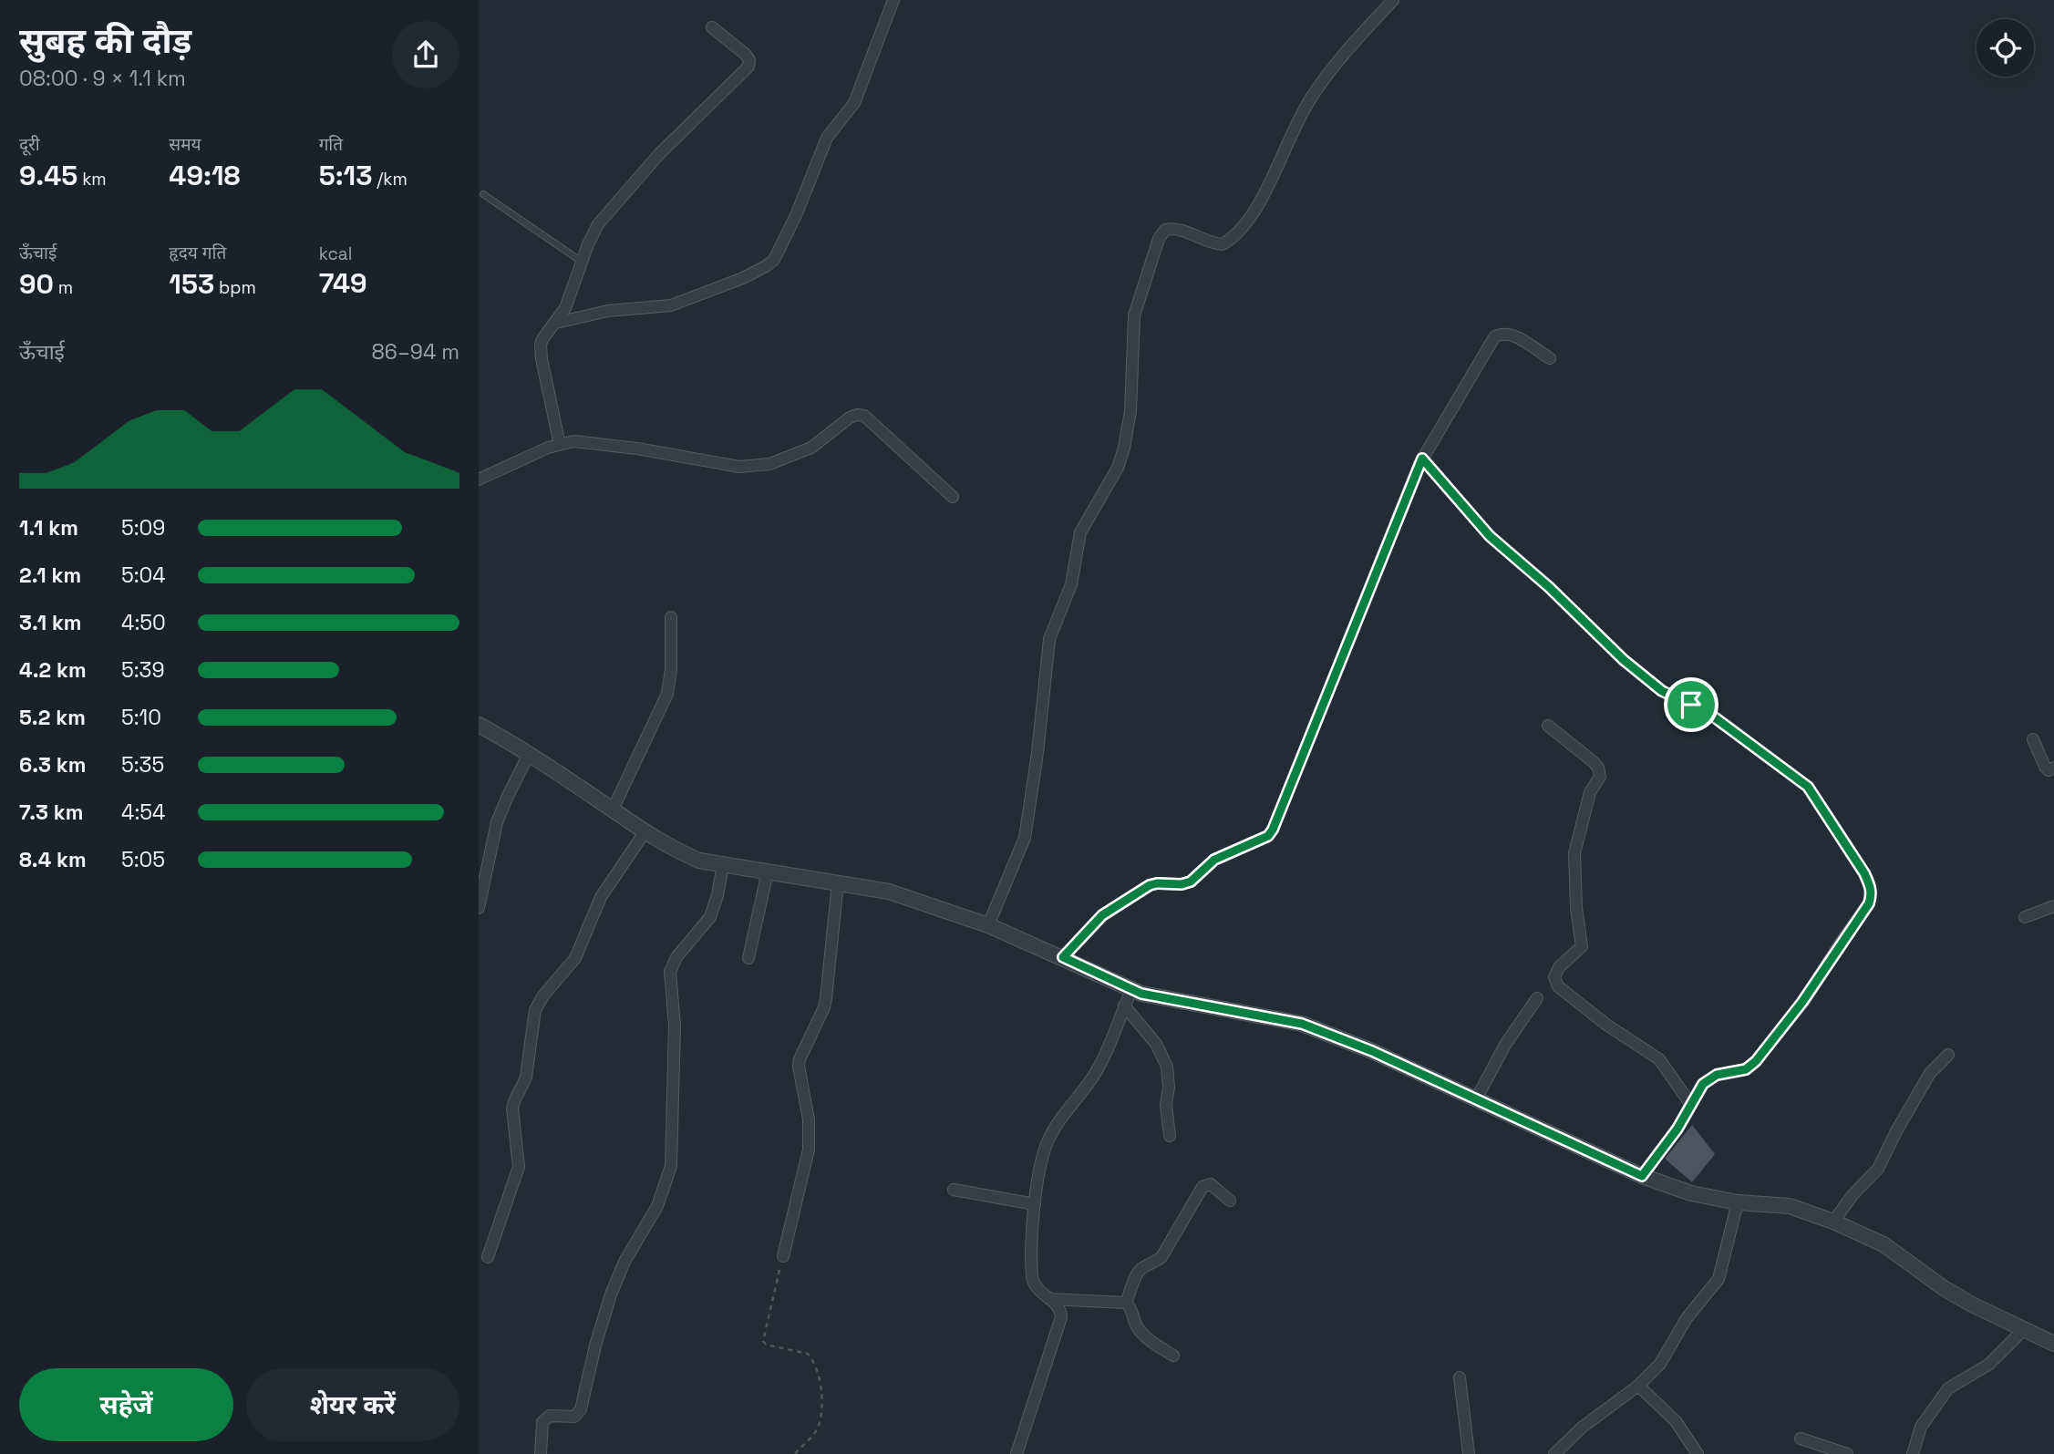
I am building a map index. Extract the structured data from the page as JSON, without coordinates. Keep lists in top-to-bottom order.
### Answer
{
  "page": {
    "heading": ["सुबह की दौड़", "08:00 · 9 × 1.1 km"],
    "stats": [
      ["दूरी", "9.45 km"],
      ["समय", "49:18"],
      ["गति", "5:13 /km"],
      ["ऊँचाई", "90 m"],
      ["हृदय गति", "153 bpm"],
      ["kcal", "749"]
    ],
    "chart": ["ऊँचाई", "86–94 m"],
    "list": [
      {
        "name": "1.1 km",
        "note": "5:09"
      },
      {
        "name": "2.1 km",
        "note": "5:04"
      },
      {
        "name": "3.1 km",
        "note": "4:50"
      },
      {
        "name": "4.2 km",
        "note": "5:39"
      },
      {
        "name": "5.2 km",
        "note": "5:10"
      },
      {
        "name": "6.3 km",
        "note": "5:35"
      },
      {
        "name": "7.3 km",
        "note": "4:54"
      },
      {
        "name": "8.4 km",
        "note": "5:05"
      }
    ],
    "buttons": ["सहेजें", "शेयर करें"]
  }
}
